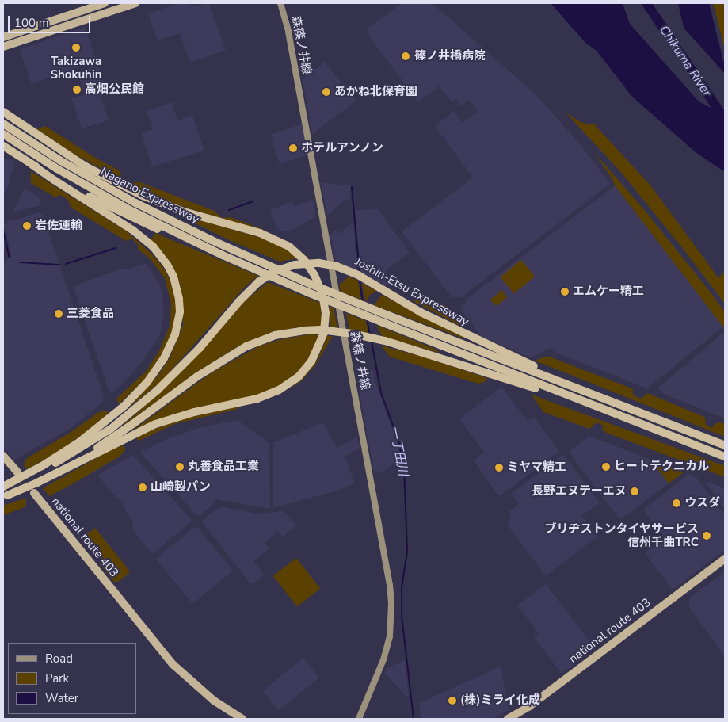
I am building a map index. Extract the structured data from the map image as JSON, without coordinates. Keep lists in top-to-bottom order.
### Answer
{
  "streets": {
    "highway": ["Nagano Expressway", "Joshin-Etsu Expressway", "national route 403"],
    "main road": ["森篠ノ井線"]
  },
  "crossings": [
    ["Nagano Expressway", "Joshin-Etsu Expressway"]
  ],
  "water": ["Chikuma River", "一丁田川"],
  "places": [
    "Takizawa Shokuhin",
    "篠ノ井橋病院",
    "高畑公民館",
    "あかね北保育園",
    "ホテルアンノン",
    "岩佐運輸",
    "エムケー精工",
    "三菱食品",
    "丸善食品工業",
    "ヒートテクニカル",
    "ミヤマ精工",
    "山崎製パン",
    "長野エヌテーエヌ",
    "ウスダ",
    "ブリヂストンタイヤサービス 信州千曲TRC",
    "(株)ミライ化成"
  ],
  "legend": ["Road", "Park", "Water"],
  "scale_bar": "100 m"
}
